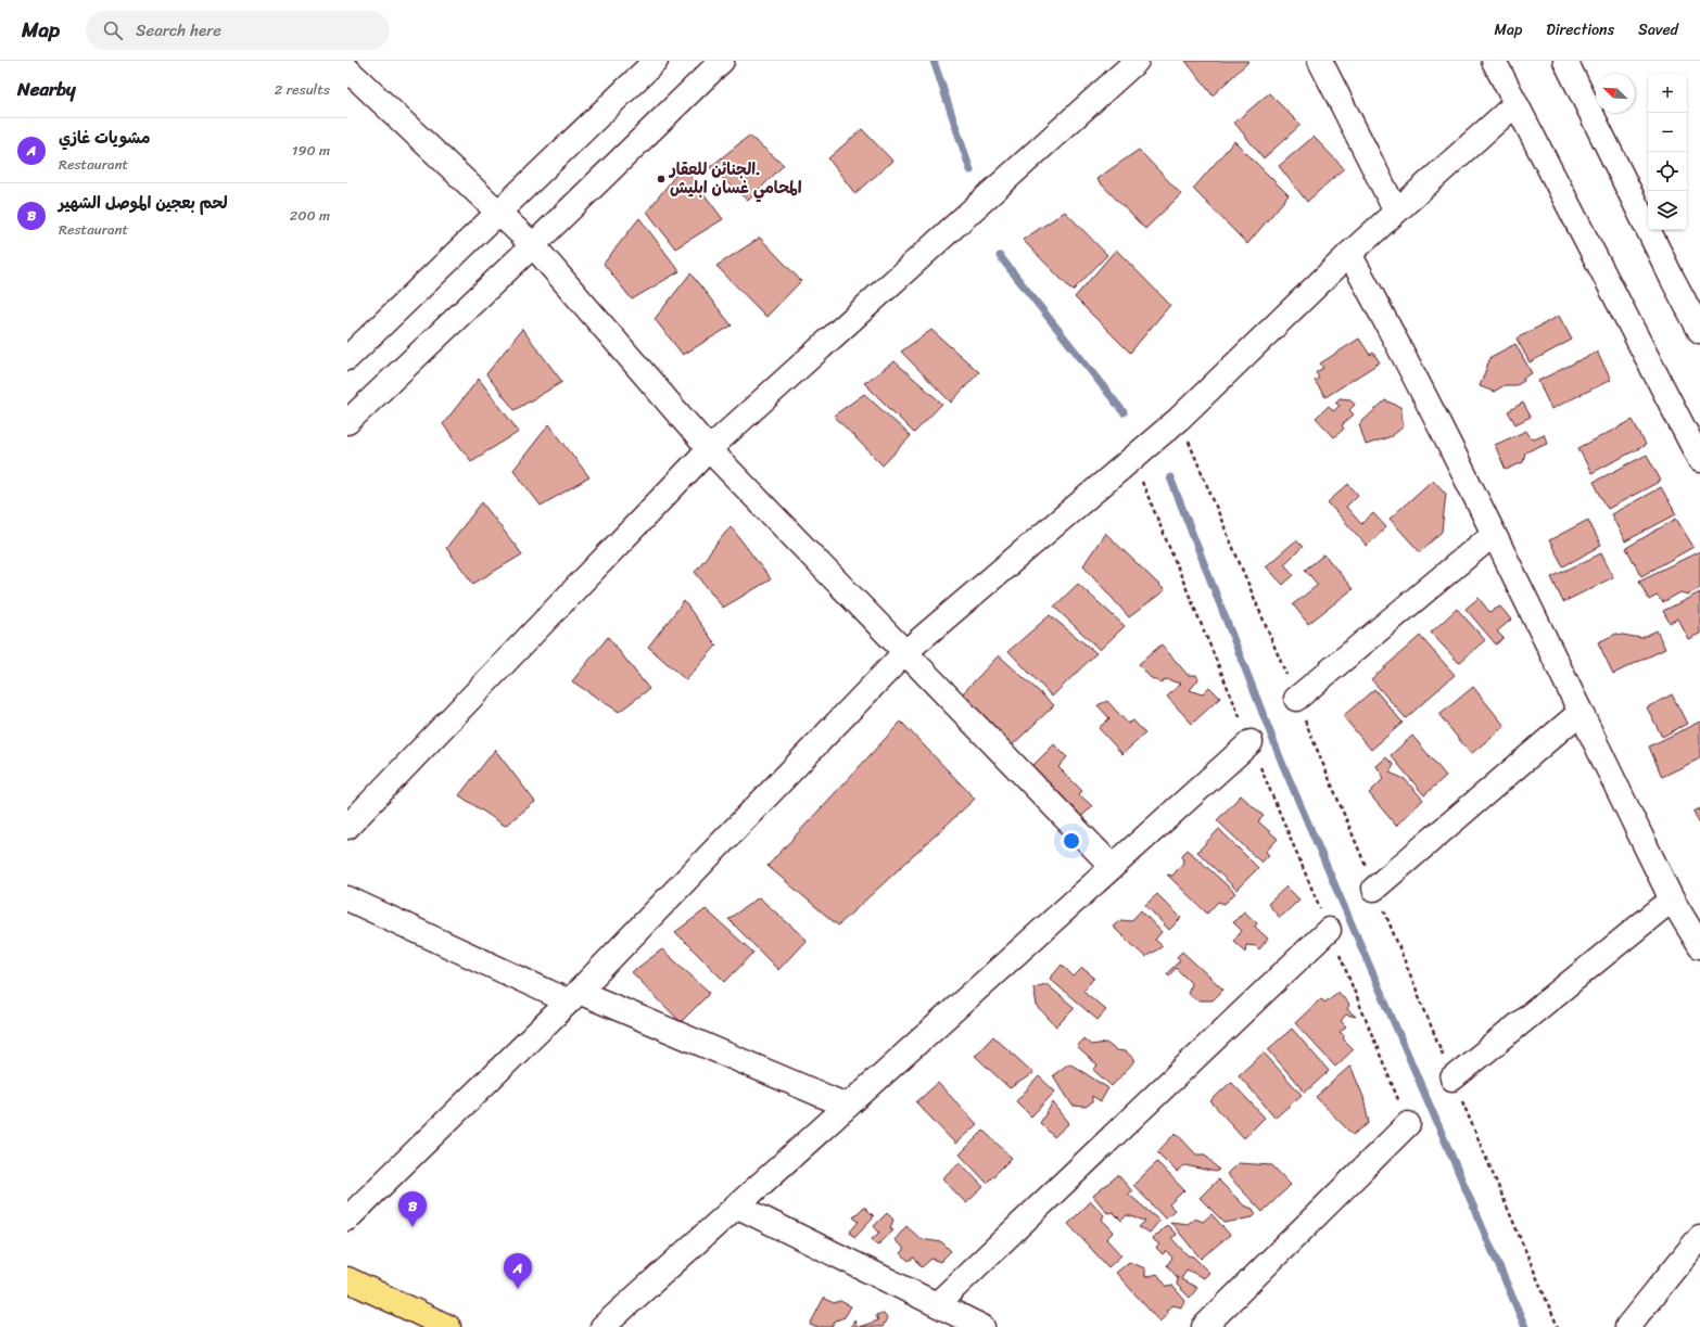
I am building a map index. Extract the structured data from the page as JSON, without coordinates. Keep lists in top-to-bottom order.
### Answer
{
  "places": ["الجنائن للعقار. المحامي غسان ابليش"],
  "north": "top left",
  "page": {
    "header": "Map",
    "search": "Search here",
    "nav": ["Map", "Directions", "Saved"],
    "heading": ["Nearby", "2 results"],
    "map_buttons": ["+", "−"],
    "list": [
      {
        "mark": "A",
        "name": "مشويات غازي",
        "note": "Restaurant",
        "value": "190 m"
      },
      {
        "mark": "B",
        "name": "لحم بعجين الموصل الشهير",
        "note": "Restaurant",
        "value": "200 m"
      }
    ],
    "pins": ["B", "A"]
  }
}
